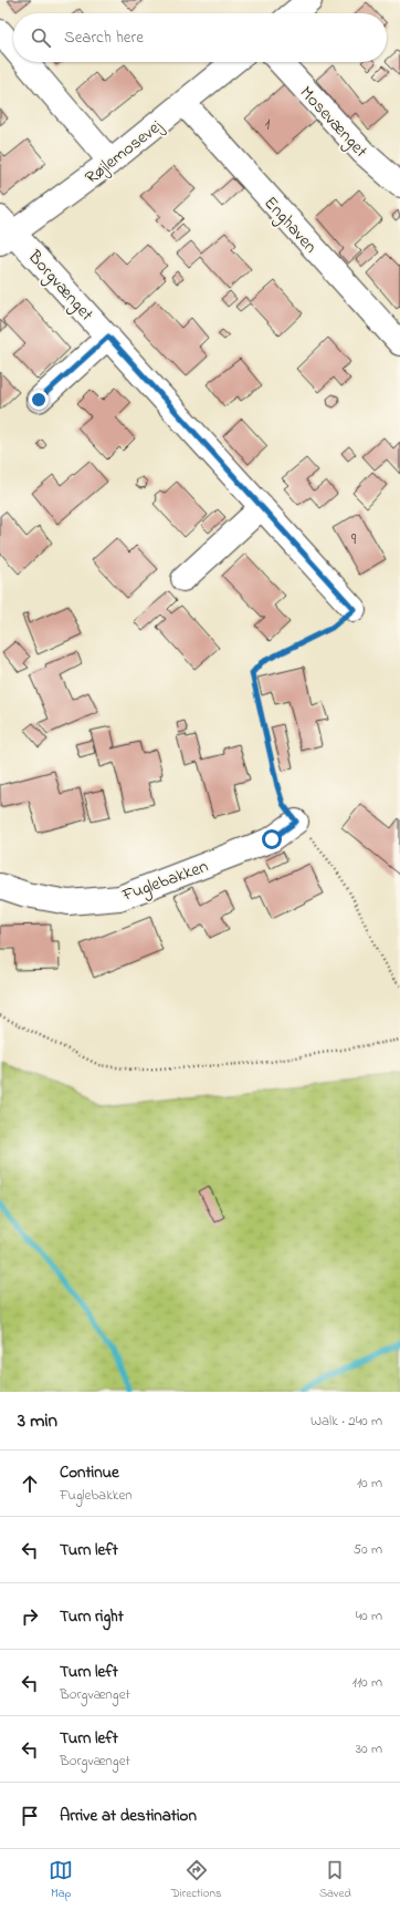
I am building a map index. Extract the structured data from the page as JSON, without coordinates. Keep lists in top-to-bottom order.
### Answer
{
  "streets": {
    "street": [
      "Mosevænget",
      "Røjlemosevej",
      "Enghaven",
      "Borgvænget",
      "Fuglebakken"
    ]
  },
  "crossings": [
    ["Røjlemosevej", "Enghaven"],
    ["Røjlemosevej", "Borgvænget"]
  ],
  "house_numbers": ["1", "9"],
  "page": {
    "search": "Search here",
    "heading": ["3 min", "Walk · 240 m"],
    "list": [
      ["Continue", "Fuglebakken", "10 m"],
      ["Turn left", "50 m"],
      ["Turn right", "40 m"],
      ["Turn left", "Borgvænget", "110 m"],
      ["Turn left", "Borgvænget", "30 m"],
      "Arrive at destination"
    ],
    "nav": ["Map", "Directions", "Saved"]
  }
}
